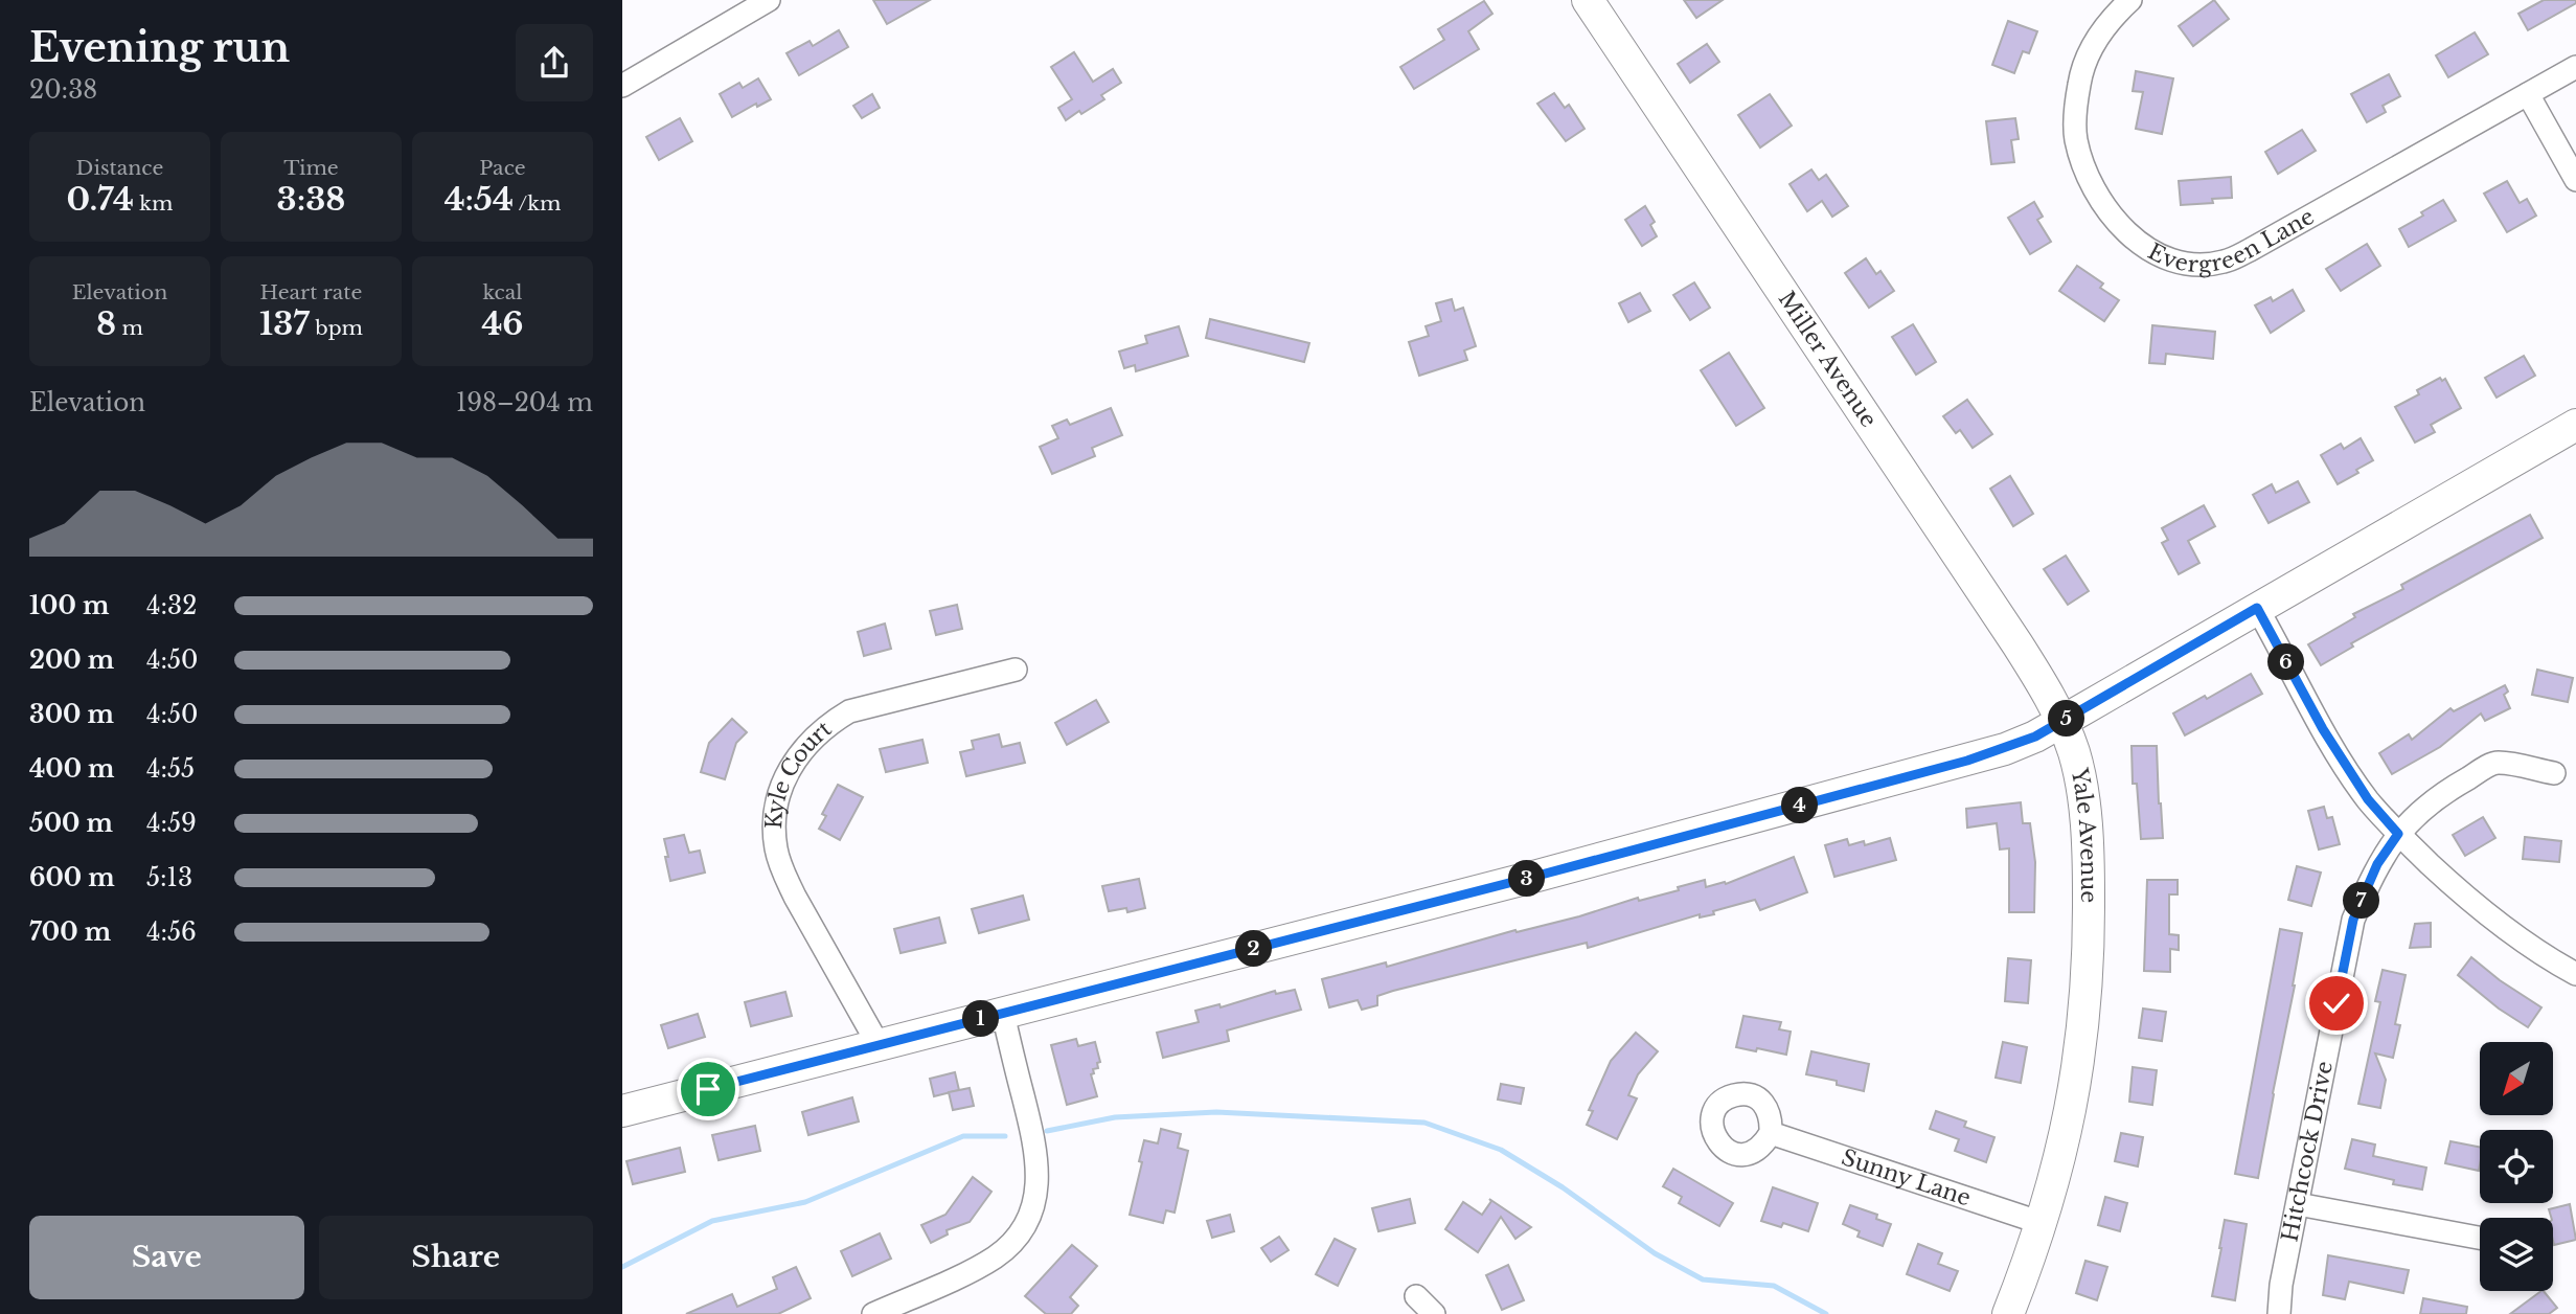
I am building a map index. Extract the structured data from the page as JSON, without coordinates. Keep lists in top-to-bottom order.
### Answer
{
  "streets": {
    "street": [
      "Evergreen Lane",
      "Miller Avenue",
      "Kyle Court",
      "Yale Avenue",
      "Hitchcock Drive",
      "Sunny Lane"
    ]
  },
  "crossings": [
    ["Miller Avenue", "Yale Avenue"],
    ["Yale Avenue", "Sunny Lane"]
  ],
  "north": "bottom left",
  "page": {
    "heading": ["Evening run", "20:38"],
    "stats": [
      ["Distance", "0.74 km"],
      ["Time", "3:38"],
      ["Pace", "4:54 /km"],
      ["Elevation", "8 m"],
      ["Heart rate", "137 bpm"],
      ["kcal", "46"]
    ],
    "chart": ["Elevation", "198–204 m"],
    "list": [
      {
        "name": "100 m",
        "note": "4:32"
      },
      {
        "name": "200 m",
        "note": "4:50"
      },
      {
        "name": "300 m",
        "note": "4:50"
      },
      {
        "name": "400 m",
        "note": "4:55"
      },
      {
        "name": "500 m",
        "note": "4:59"
      },
      {
        "name": "600 m",
        "note": "5:13"
      },
      {
        "name": "700 m",
        "note": "4:56"
      }
    ],
    "pins": [
      "6",
      "5",
      "4",
      "3",
      "7",
      "2",
      "1"
    ],
    "buttons": ["Save", "Share"]
  }
}
